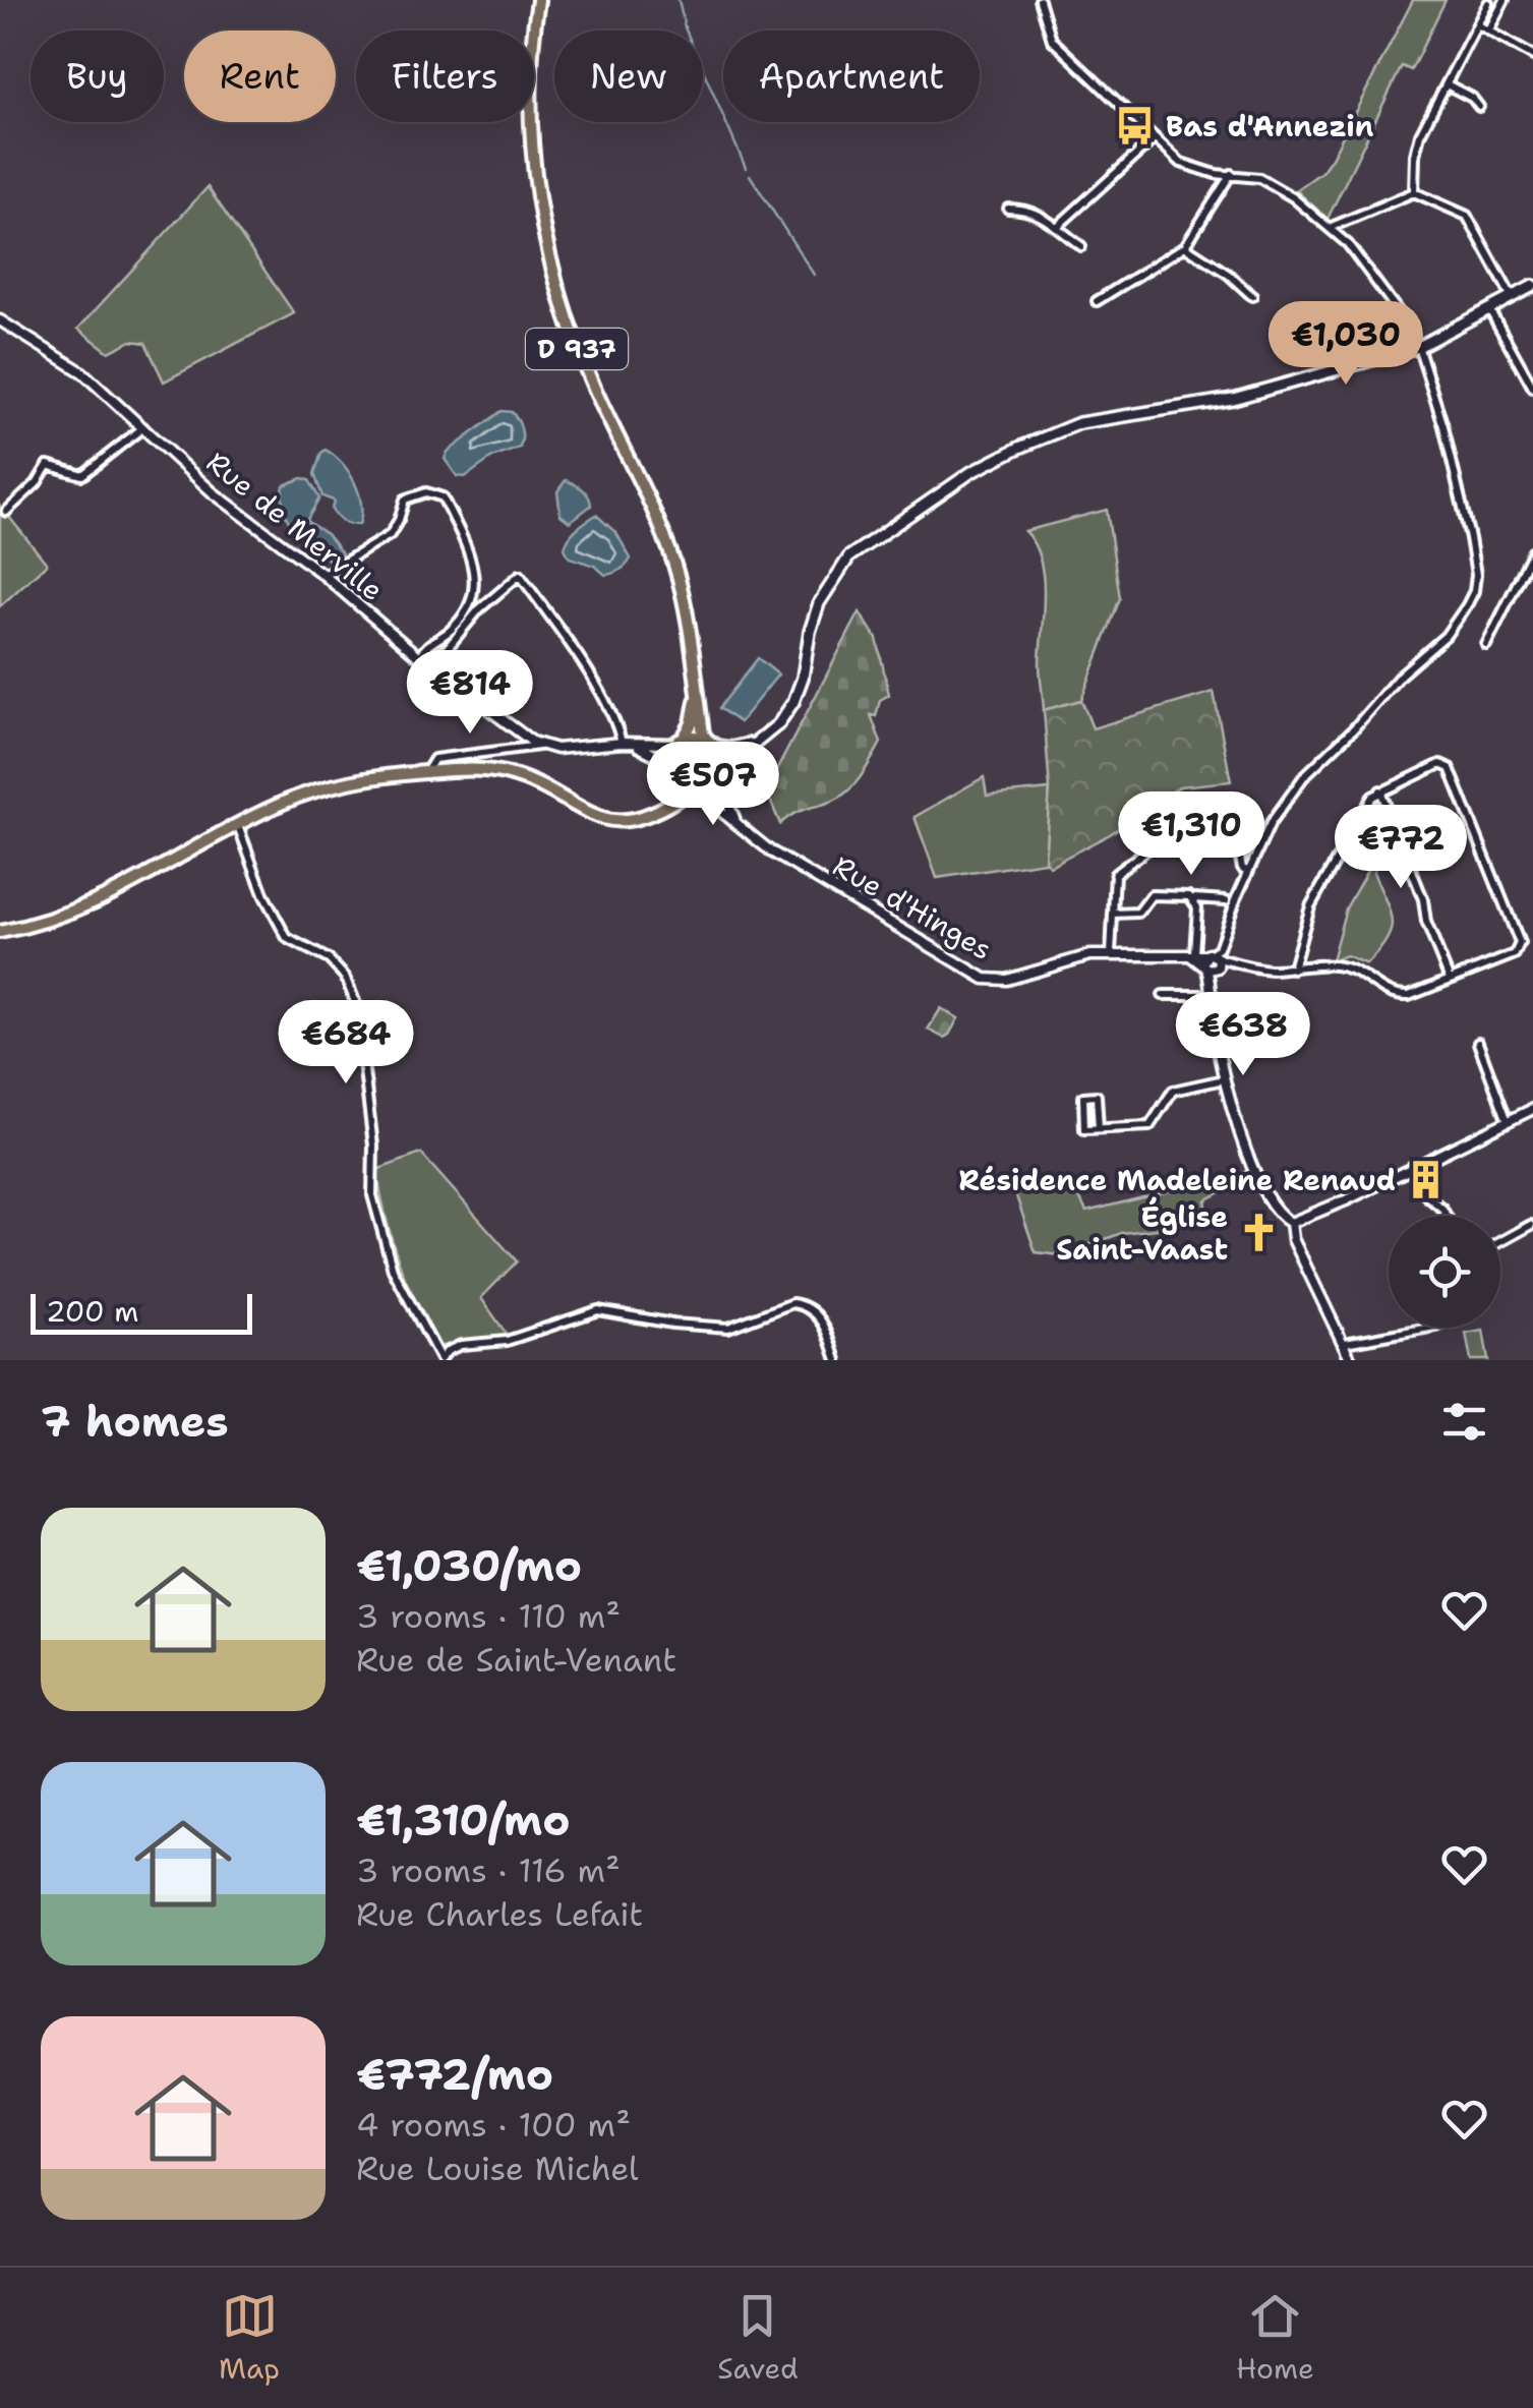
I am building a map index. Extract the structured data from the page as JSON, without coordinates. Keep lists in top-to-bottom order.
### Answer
{
  "streets": {
    "main road": ["D 937"],
    "street": ["Rue de Merville", "Rue d'Hinges"]
  },
  "crossings": [
    ["D 937", "Rue d'Hinges"]
  ],
  "places": {
    "bus stop": ["Bas d'Annezin"],
    "building": ["Résidence Madeleine Renaud"],
    "church": ["Église Saint-Vaast"]
  },
  "scale_bar": "200 m",
  "page": {
    "chip": [
      "Buy",
      "Rent",
      "Filters",
      "New",
      "Apartment"
    ],
    "price": [
      "€1,030",
      "€814",
      "€507",
      "€1,310",
      "€772",
      "€638",
      "€684"
    ],
    "scale": "200 m",
    "heading": "7 homes",
    "list": [
      {
        "name": "€1,030/mo",
        "note": "3 rooms · 110 m² · Rue de Saint-Venant"
      },
      {
        "name": "€1,310/mo",
        "note": "3 rooms · 116 m² · Rue Charles Lefait"
      },
      {
        "name": "€772/mo",
        "note": "4 rooms · 100 m² · Rue Louise Michel"
      }
    ],
    "tabs": ["Map", "Saved", "Home"]
  }
}
